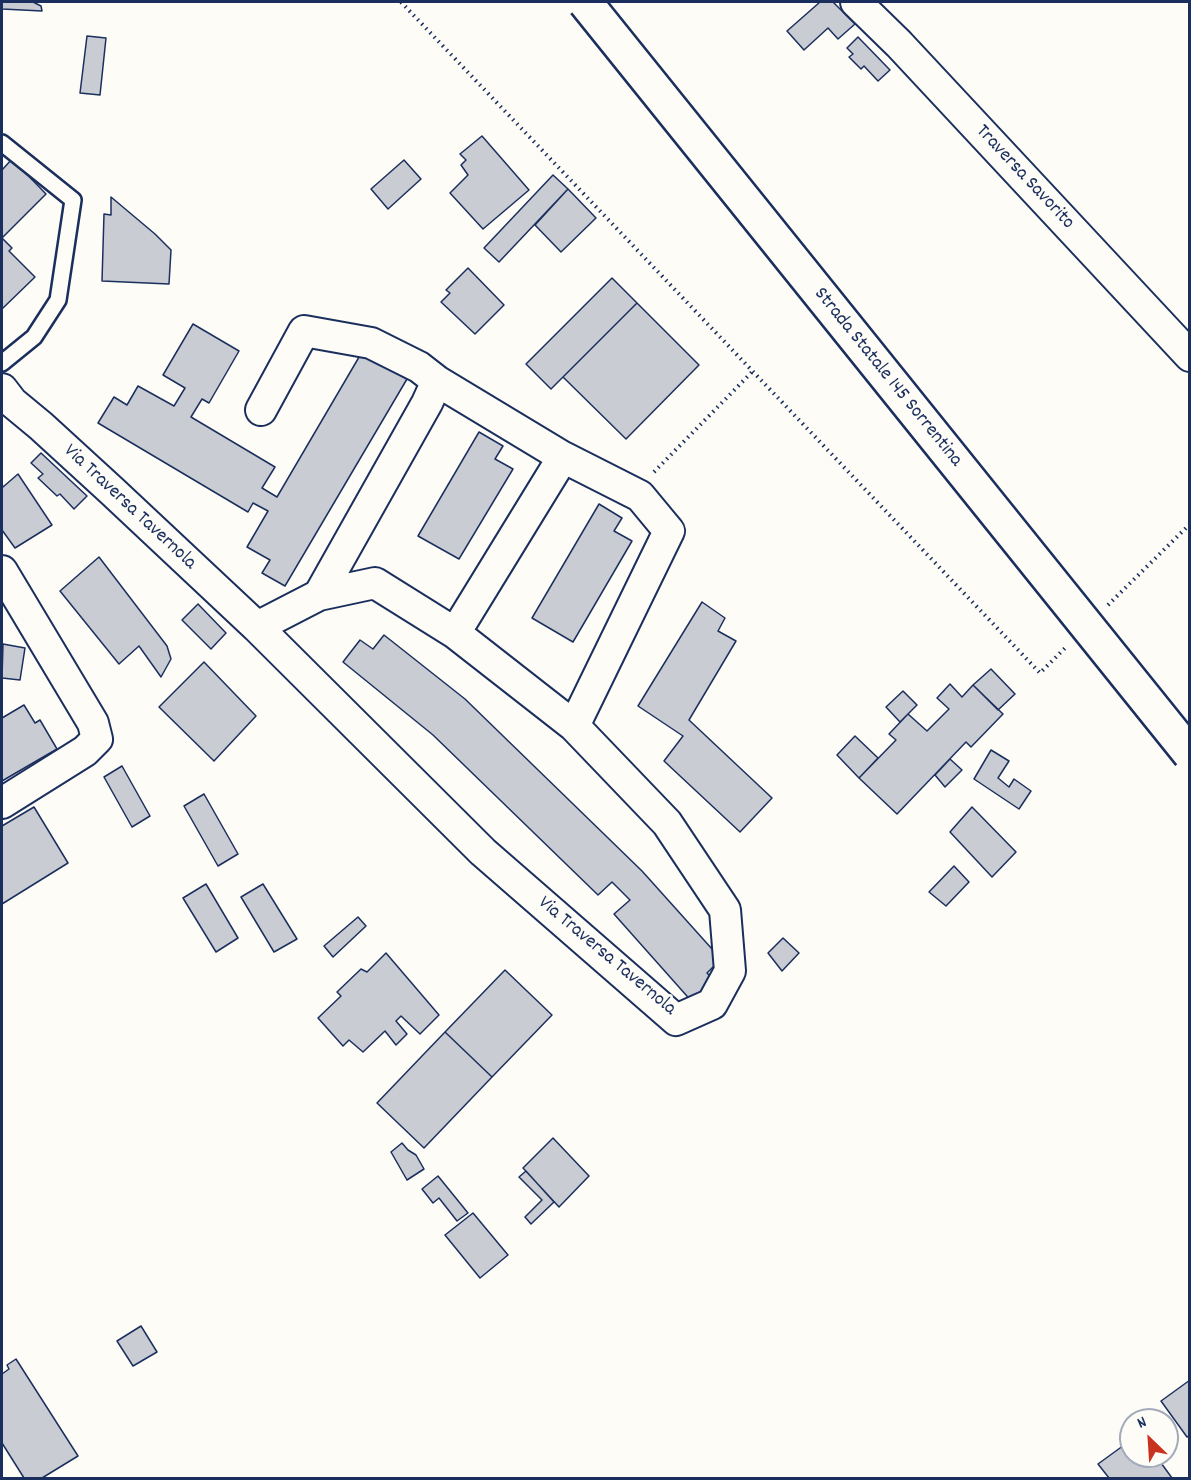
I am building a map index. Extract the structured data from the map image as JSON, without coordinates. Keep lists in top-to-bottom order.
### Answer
{
  "streets": {
    "highway": ["Strada Statale 145 Sorrentina"],
    "street": ["Traversa Savorito", "Via Traversa Tavernola"]
  },
  "north": "top left"
}
